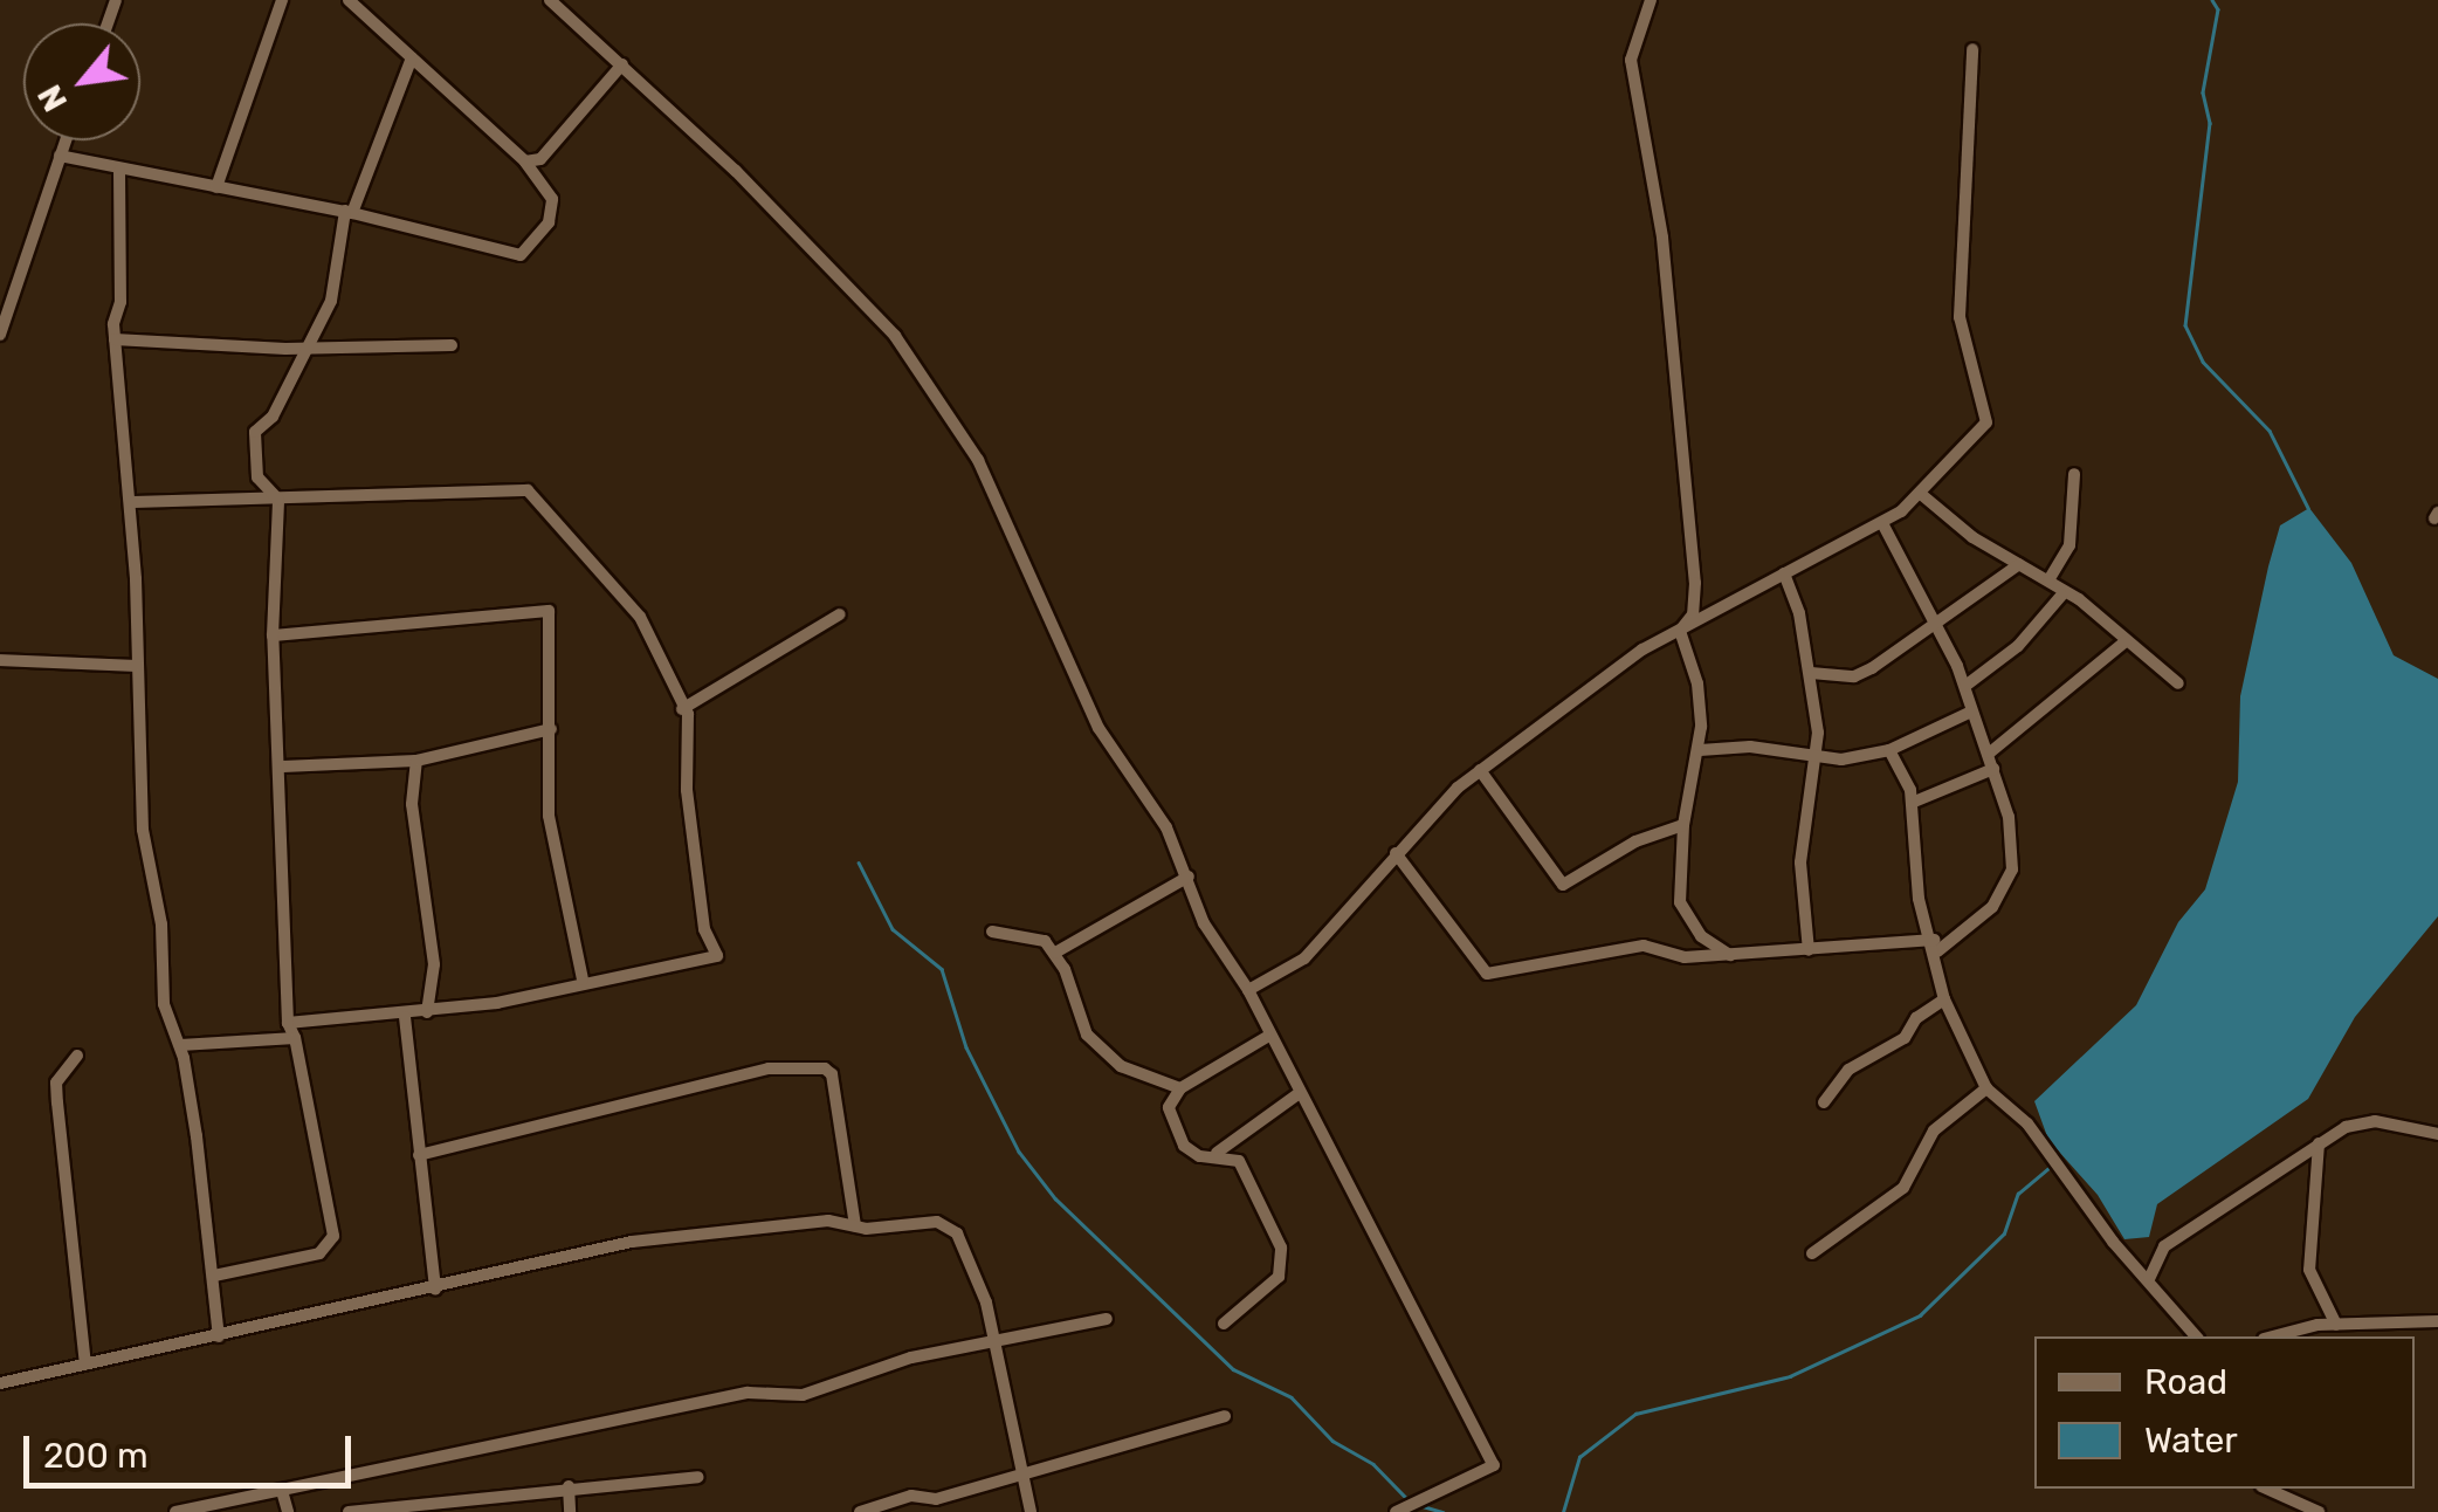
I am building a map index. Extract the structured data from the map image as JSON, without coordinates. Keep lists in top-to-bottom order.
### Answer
{
  "legend": ["Road", "Water"],
  "scale_bar": "200 m",
  "north": "bottom left"
}
